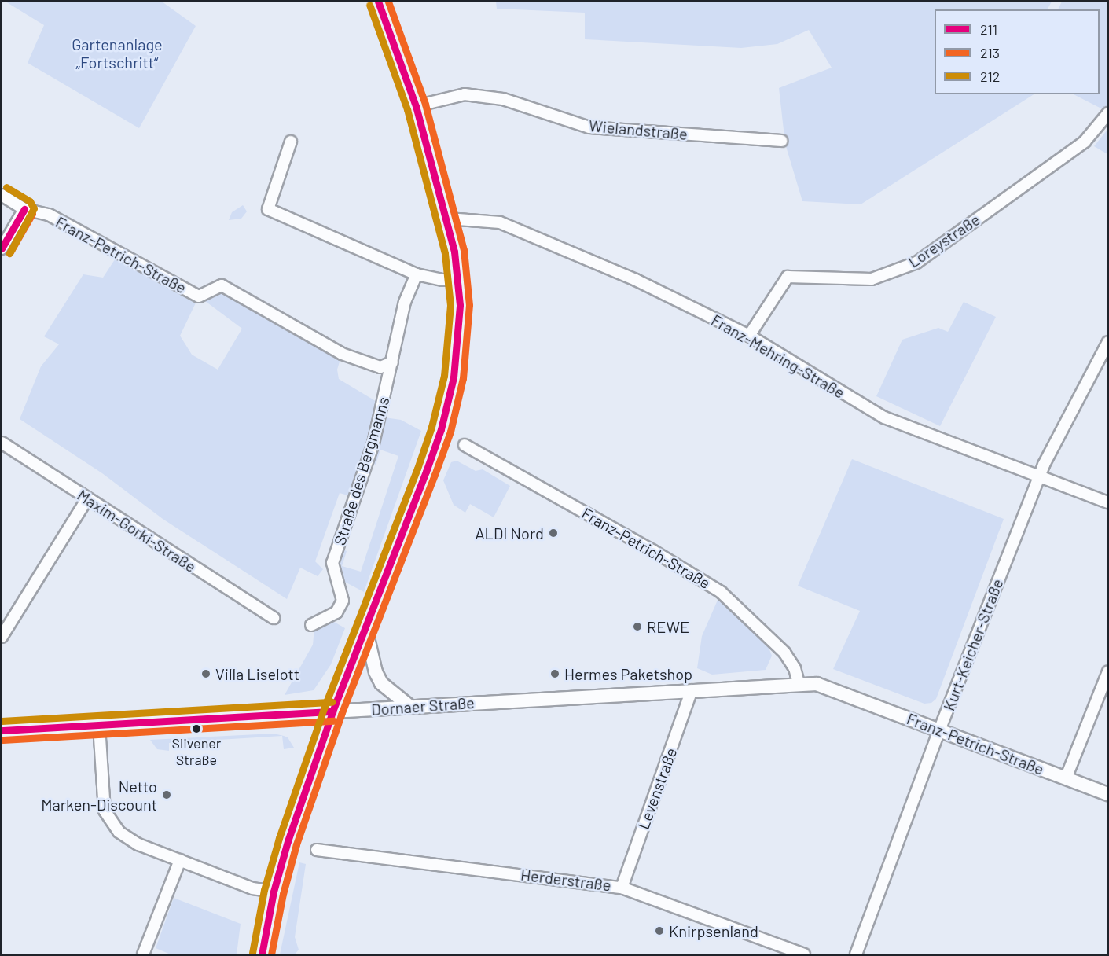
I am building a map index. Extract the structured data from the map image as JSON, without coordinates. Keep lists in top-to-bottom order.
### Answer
{
  "streets": {
    "main road": ["Dornaer Straße"],
    "street": [
      "Wielandstraße",
      "Loreystraße",
      "Franz-Petrich-Straße",
      "Franz-Mehring-Straße",
      "Straße des Bergmanns",
      "Maxim-Gorki-Straße",
      "Kurt-Keicher-Straße",
      "Levenstraße",
      "Herderstraße"
    ]
  },
  "crossings": [
    ["Loreystraße", "Franz-Mehring-Straße"],
    ["Franz-Petrich-Straße", "Straße des Bergmanns"],
    ["Franz-Petrich-Straße", "Kurt-Keicher-Straße"],
    ["Franz-Petrich-Straße", "Dornaer Straße"],
    ["Franz-Mehring-Straße", "Kurt-Keicher-Straße"],
    ["Dornaer Straße", "Levenstraße"],
    ["Levenstraße", "Herderstraße"]
  ],
  "parks": ["Gartenanlage „Fortschritt“"],
  "places": [
    "ALDI Nord",
    "REWE",
    "Villa Liselott",
    "Hermes Paketshop",
    "Slivener Straße",
    "Netto Marken-Discount",
    "Knirpsenland"
  ],
  "lines": ["transit line 211", "transit line 213", "transit line 212"],
  "legend": ["211", "213", "212"]
}
